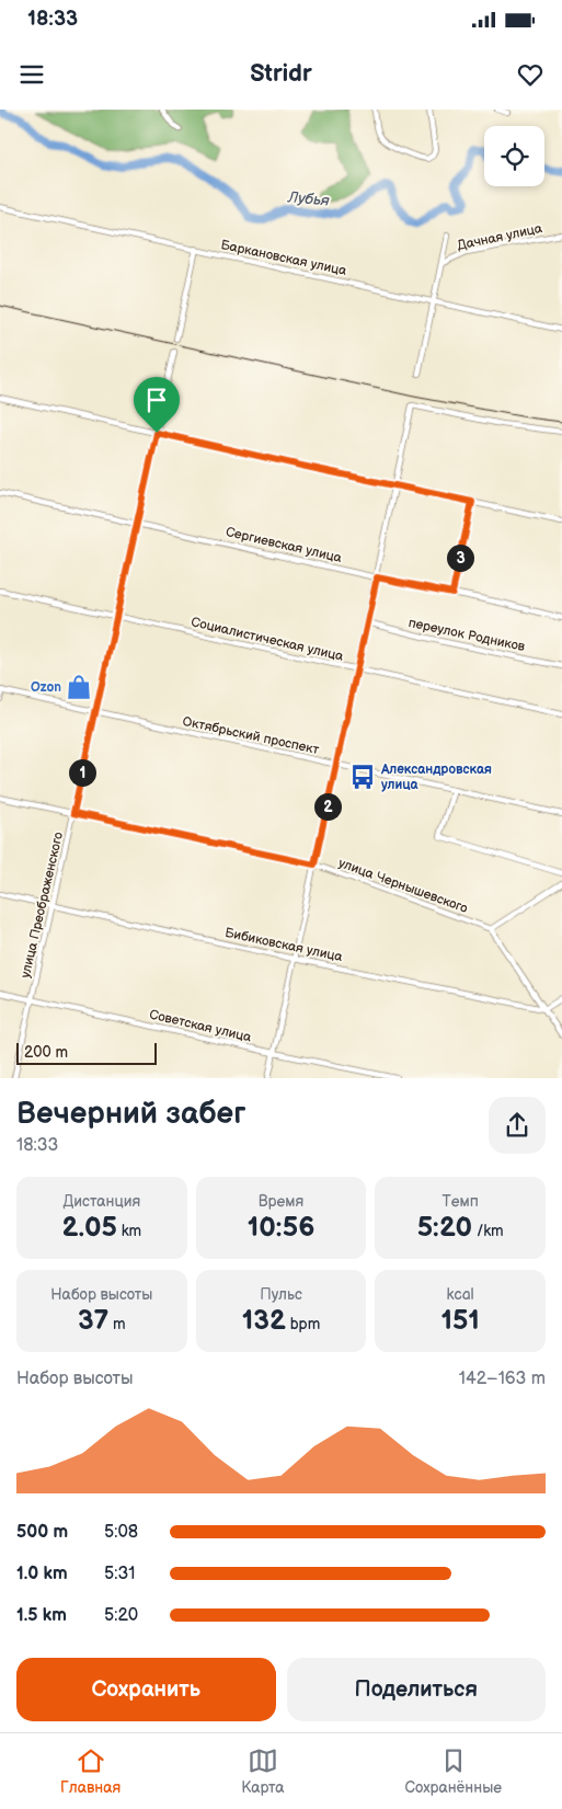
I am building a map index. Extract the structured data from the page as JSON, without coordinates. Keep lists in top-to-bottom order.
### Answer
{
  "streets": {
    "street": [
      "Дачная улица",
      "Баркановская улица",
      "Сергиевская улица",
      "переулок Родников",
      "Социалистическая улица",
      "Октябрьский проспект",
      "улица Чернышевского",
      "улица Преображенского",
      "Бибиковская улица",
      "Советская улица"
    ]
  },
  "crossings": [
    ["Сергиевская улица", "улица Преображенского"],
    ["Социалистическая улица", "улица Преображенского"],
    ["Октябрьский проспект", "улица Преображенского"],
    ["улица Чернышевского", "улица Преображенского"],
    ["улица Преображенского", "Бибиковская улица"],
    ["улица Преображенского", "Советская улица"]
  ],
  "water": ["Лубья"],
  "places": {
    "shop": ["Ozon"],
    "bus stop": ["Александровская улица"]
  },
  "scale_bar": "200 m",
  "page": {
    "status": "18:33",
    "header": "Stridr",
    "pins": ["3", "1", "2"],
    "scale": "200 m",
    "heading": ["Вечерний забег", "18:33"],
    "stats": [
      ["Дистанция", "2.05 km"],
      ["Время", "10:56"],
      ["Темп", "5:20 /km"],
      ["Набор высоты", "37 m"],
      ["Пульс", "132 bpm"],
      ["kcal", "151"]
    ],
    "chart": ["Набор высоты", "142–163 m"],
    "list": [
      {
        "name": "500 m",
        "note": "5:08"
      },
      {
        "name": "1.0 km",
        "note": "5:31"
      },
      {
        "name": "1.5 km",
        "note": "5:20"
      }
    ],
    "buttons": ["Сохранить", "Поделиться"],
    "tabs": ["Главная", "Карта", "Сохранённые"]
  }
}
